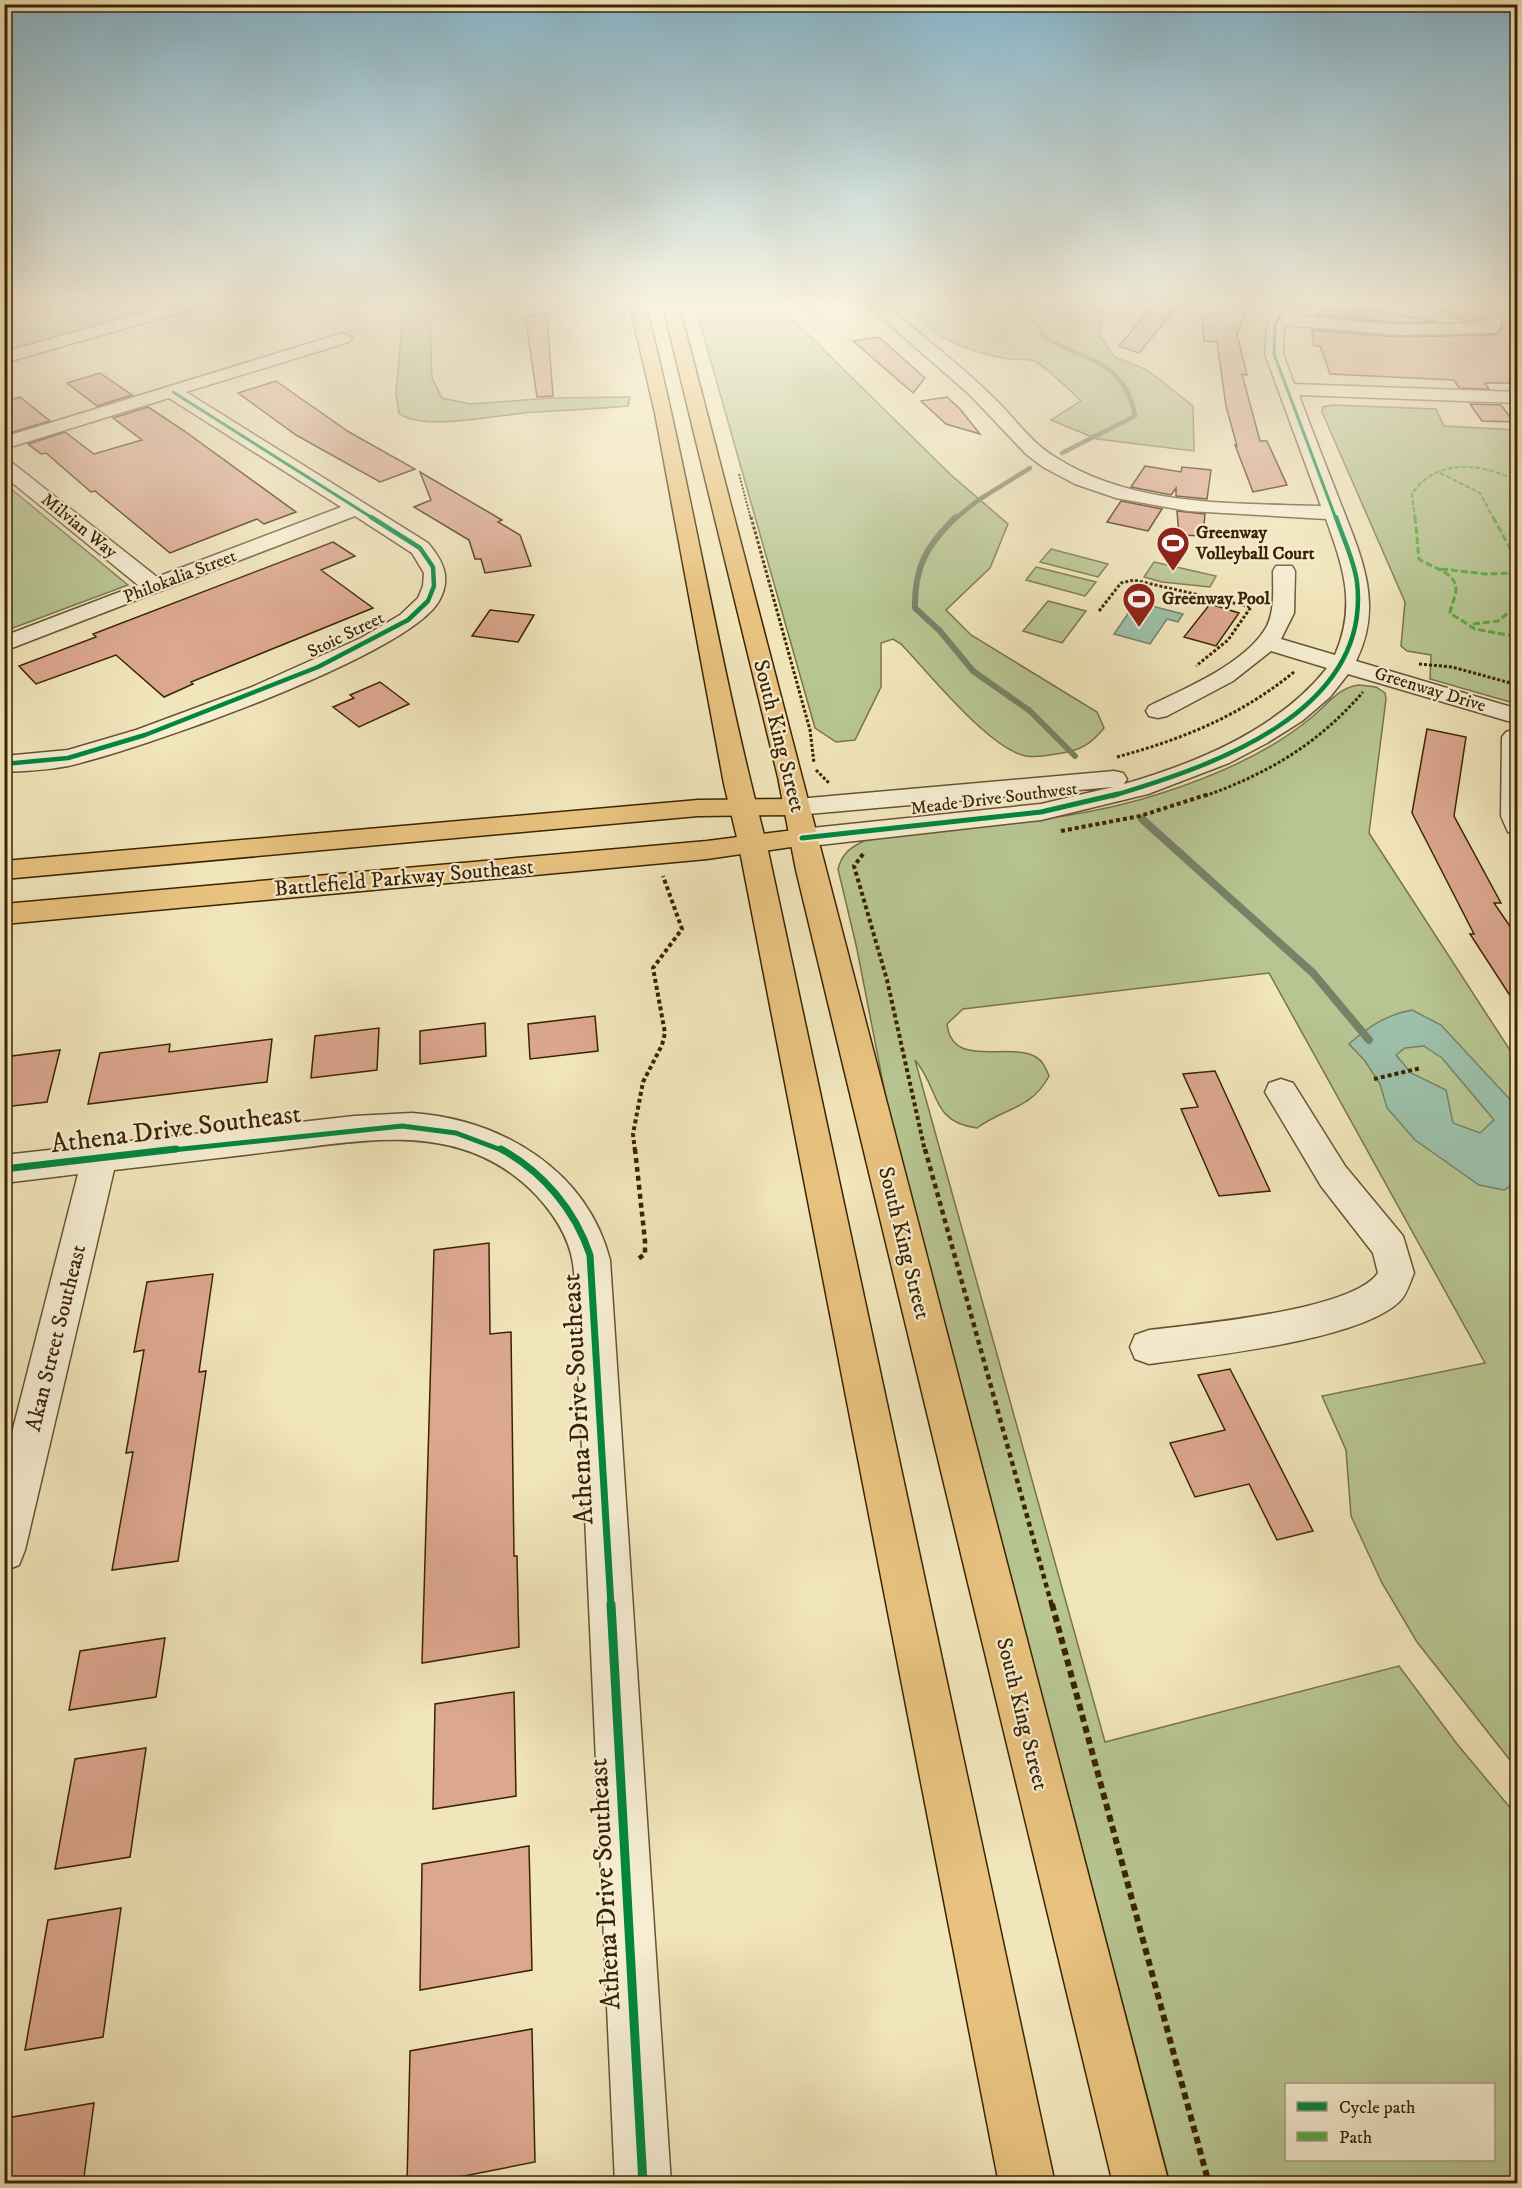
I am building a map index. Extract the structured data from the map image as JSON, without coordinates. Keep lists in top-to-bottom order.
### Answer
{
  "streets": {
    "main road": ["South King Street", "Battlefield Parkway Southeast"],
    "street": [
      "Milvian Way",
      "Philokalia Street",
      "Stoic Street",
      "Greenway Drive",
      "Meade Drive Southwest",
      "Athena Drive Southeast",
      "Akan Street Southeast"
    ]
  },
  "crossings": [
    ["Milvian Way", "Philokalia Street"],
    ["Philokalia Street", "Stoic Street"],
    ["Greenway Drive", "Meade Drive Southwest"],
    ["South King Street", "Meade Drive Southwest"],
    ["South King Street", "Battlefield Parkway Southeast"],
    ["Meade Drive Southwest", "Battlefield Parkway Southeast"],
    ["Athena Drive Southeast", "Akan Street Southeast"]
  ],
  "places": {
    "sports": ["Greenway Volleyball Court", "Greenway Pool"]
  },
  "legend": ["Cycle path", "Path"]
}
